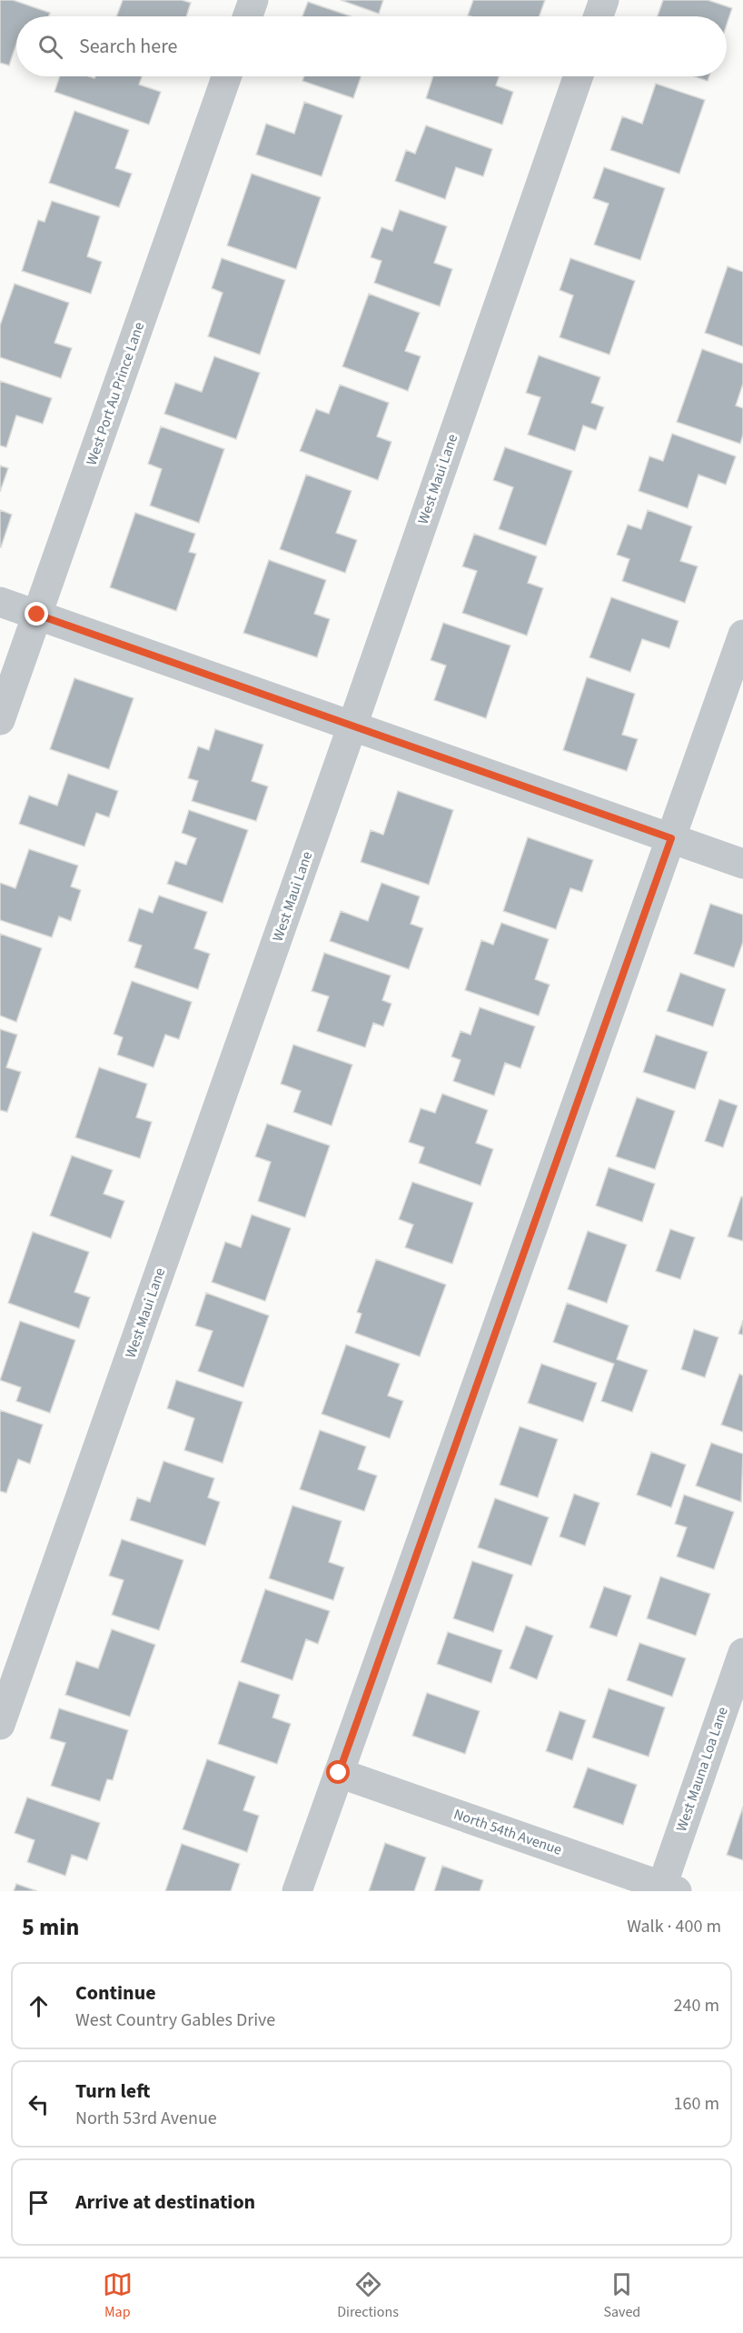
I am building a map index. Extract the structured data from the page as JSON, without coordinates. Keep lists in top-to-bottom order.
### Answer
{
  "streets": {
    "street": [
      "West Port Au Prince Lane",
      "West Maui Lane",
      "West Mauna Loa Lane",
      "North 54th Avenue"
    ]
  },
  "crossings": [
    ["West Mauna Loa Lane", "North 54th Avenue"]
  ],
  "page": {
    "search": "Search here",
    "heading": ["5 min", "Walk · 400 m"],
    "list": [
      ["Continue", "West Country Gables Drive", "240 m"],
      ["Turn left", "North 53rd Avenue", "160 m"],
      "Arrive at destination"
    ],
    "nav": ["Map", "Directions", "Saved"]
  }
}
